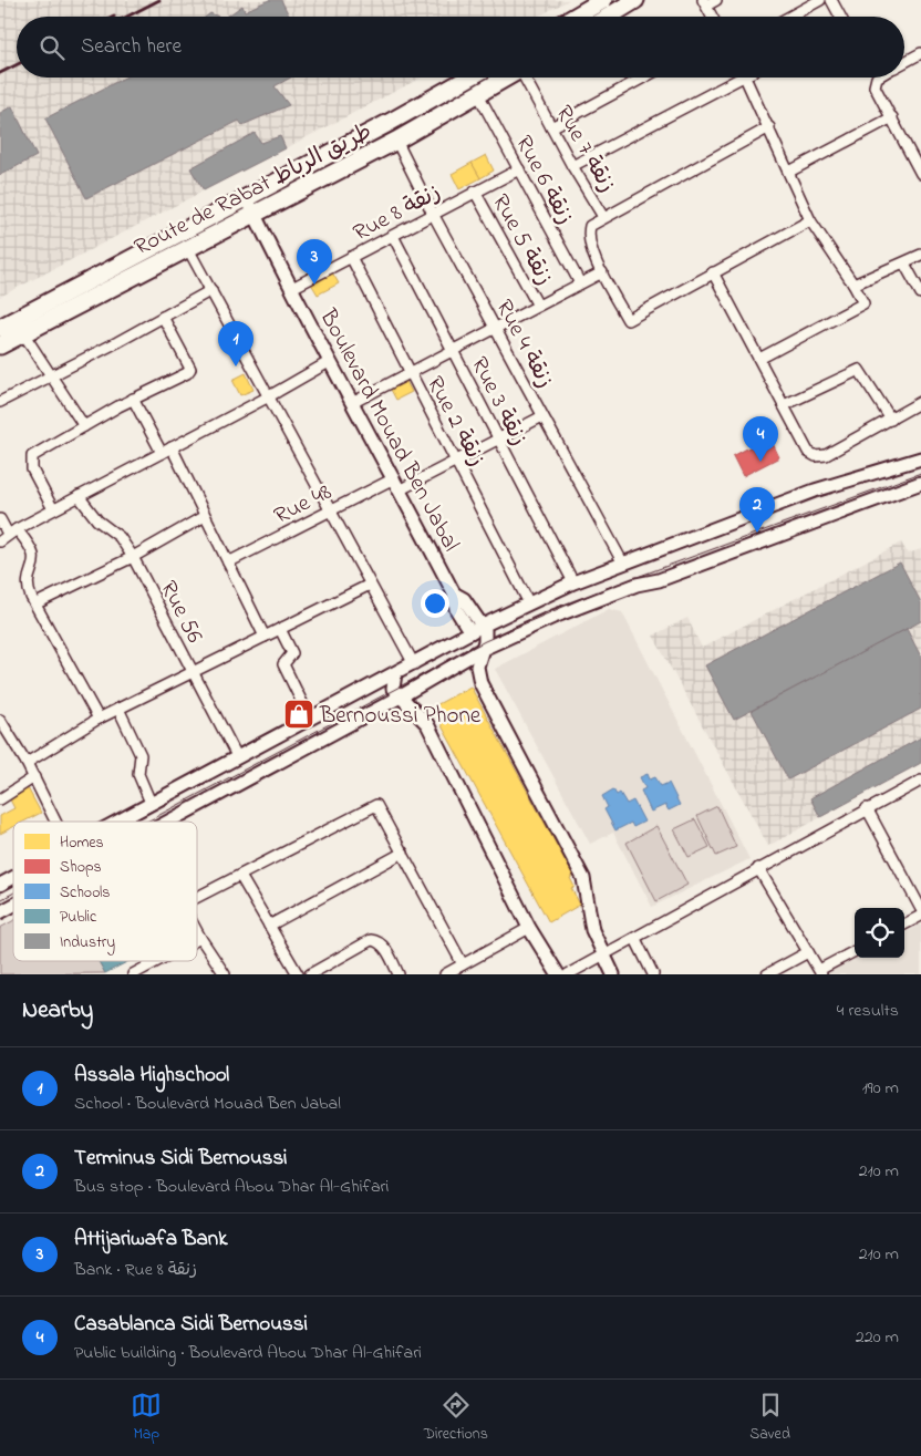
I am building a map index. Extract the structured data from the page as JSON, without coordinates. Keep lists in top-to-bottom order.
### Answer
{
  "streets": {
    "main road": ["Route de Rabat طريق الرباط"],
    "street": [
      "Rue 7 زنقة",
      "Rue 6 زنقة",
      "Rue 8 زنقة",
      "Rue 5 زنقة",
      "Rue 4 زنقة",
      "Rue 3 زنقة",
      "Rue 2 زنقة",
      "Boulevard Mouad Ben Jabal",
      "Rue 48",
      "Rue 56"
    ]
  },
  "crossings": [
    ["Rue 6 زنقة", "Route de Rabat طريق الرباط"],
    ["Rue 6 زنقة", "Rue 8 زنقة"],
    ["Route de Rabat طريق الرباط", "Rue 4 زنقة"],
    ["Route de Rabat طريق الرباط", "Boulevard Mouad Ben Jabal"],
    ["Rue 8 زنقة", "Rue 5 زنقة"],
    ["Rue 8 زنقة", "Rue 4 زنقة"],
    ["Rue 8 زنقة", "Rue 3 زنقة"],
    ["Rue 8 زنقة", "Rue 2 زنقة"],
    ["Rue 8 زنقة", "Boulevard Mouad Ben Jabal"],
    ["Rue 4 زنقة", "Rue 48"],
    ["Rue 3 زنقة", "Rue 48"],
    ["Rue 2 زنقة", "Rue 48"],
    ["Boulevard Mouad Ben Jabal", "Rue 48"]
  ],
  "places": {
    "shop": ["Bernoussi Phone"]
  },
  "legend": [
    "Homes",
    "Shops",
    "Schools",
    "Public",
    "Industry"
  ],
  "page": {
    "search": "Search here",
    "pins": [
      "3",
      "1",
      "4",
      "2"
    ],
    "heading": ["Nearby", "4 results"],
    "list": [
      {
        "mark": "1",
        "name": "Assala Highschool",
        "note": "School · Boulevard Mouad Ben Jabal",
        "value": "190 m"
      },
      {
        "mark": "2",
        "name": "Terminus Sidi Bernoussi",
        "note": "Bus stop · Boulevard Abou Dhar Al-Ghifari",
        "value": "210 m"
      },
      {
        "mark": "3",
        "name": "Attijariwafa Bank",
        "note": "Bank · Rue 8 زنقة",
        "value": "210 m"
      },
      {
        "mark": "4",
        "name": "Casablanca Sidi Bernoussi",
        "note": "Public building · Boulevard Abou Dhar Al-Ghifari",
        "value": "220 m"
      }
    ],
    "nav": ["Map", "Directions", "Saved"]
  }
}
